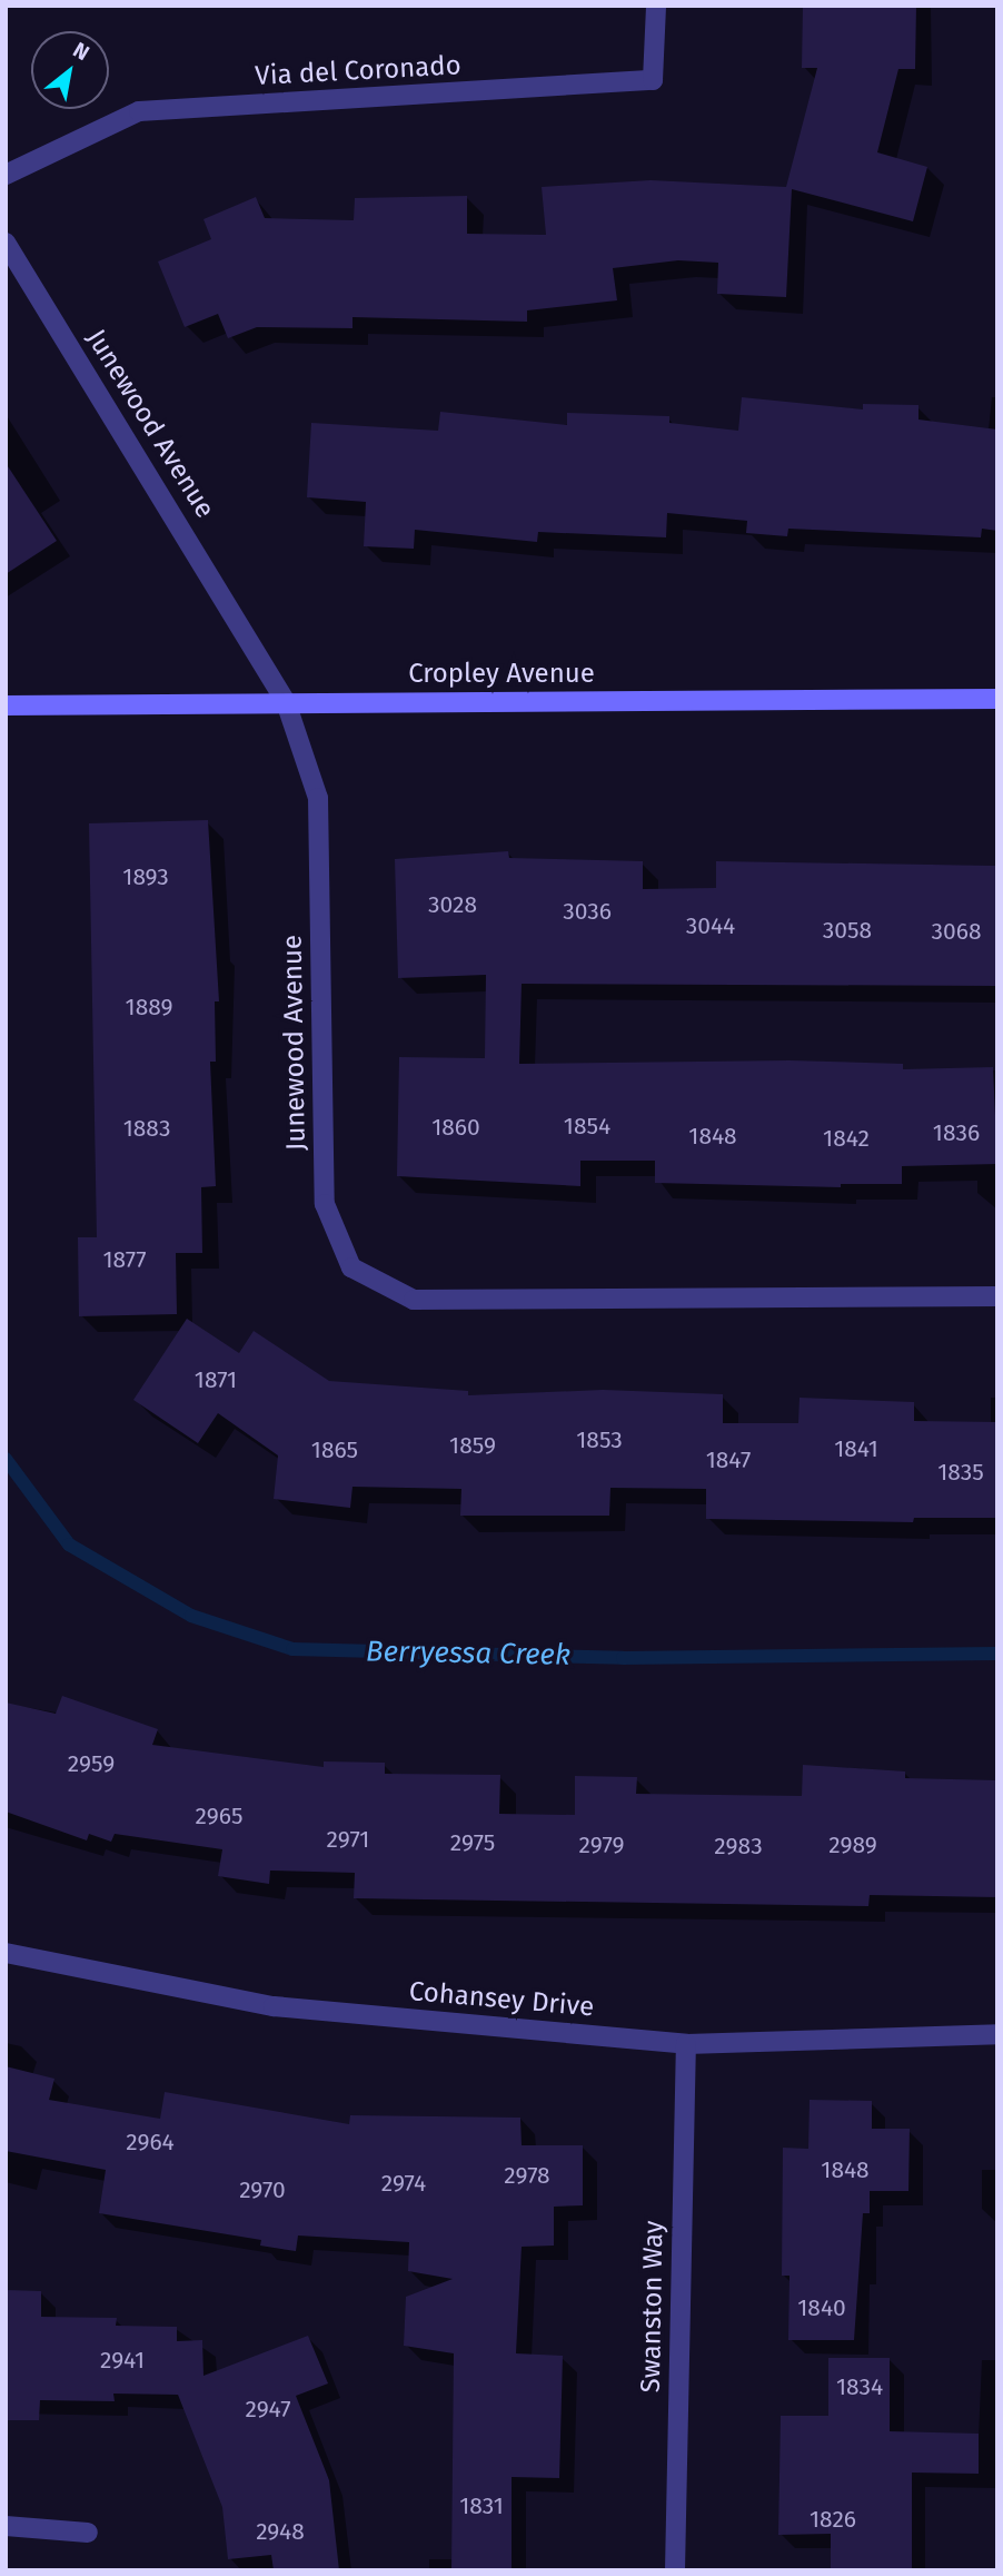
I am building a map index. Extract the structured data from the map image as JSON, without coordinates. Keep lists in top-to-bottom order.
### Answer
{
  "streets": {
    "main road": ["Cropley Avenue"],
    "street": [
      "Via del Coronado",
      "Junewood Avenue",
      "Cohansey Drive",
      "Swanston Way"
    ]
  },
  "crossings": [
    ["Junewood Avenue", "Cropley Avenue"],
    ["Cohansey Drive", "Swanston Way"]
  ],
  "water": ["Berryessa Creek"],
  "house_numbers": [
    "1893",
    "3028",
    "3036",
    "3044",
    "3058",
    "3068",
    "1889",
    "1854",
    "1860",
    "1883",
    "1836",
    "1848",
    "1842",
    "1877",
    "1871",
    "1853",
    "1859",
    "1841",
    "1865",
    "1847",
    "1835",
    "2959",
    "2965",
    "2971",
    "2975",
    "2979",
    "2989",
    "2983",
    "2964",
    "1848",
    "2978",
    "2974",
    "2970",
    "1840",
    "2941",
    "1834",
    "2947",
    "1831",
    "1826",
    "2948"
  ],
  "north": "top right"
}
